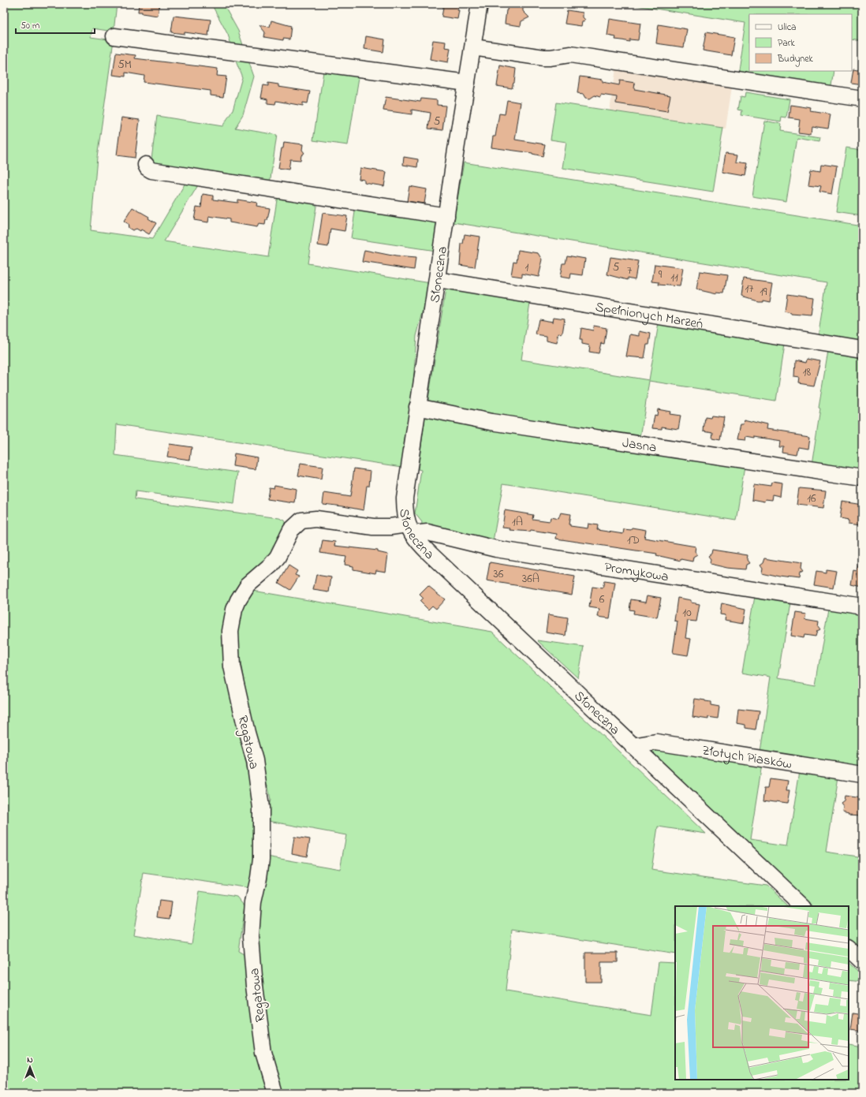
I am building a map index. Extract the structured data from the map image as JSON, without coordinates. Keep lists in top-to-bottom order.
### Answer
{
  "streets": {
    "street": [
      "Słoneczna",
      "Spełnionych Marzeń",
      "Jasna",
      "Promykowa",
      "Regatowa",
      "Złotych Piasków"
    ]
  },
  "crossings": [
    ["Słoneczna", "Spełnionych Marzeń"],
    ["Słoneczna", "Jasna"],
    ["Słoneczna", "Promykowa"],
    ["Słoneczna", "Regatowa"],
    ["Słoneczna", "Złotych Piasków"],
    ["Promykowa", "Regatowa"]
  ],
  "house_numbers": [
    "5M",
    "5",
    "1",
    "5",
    "7",
    "9",
    "11",
    "17",
    "19",
    "18",
    "16",
    "1A",
    "1D",
    "36",
    "36A",
    "6",
    "10"
  ],
  "legend": ["Ulica", "Park", "Budynek"],
  "scale_bar": "50 m",
  "north": "top"
}
